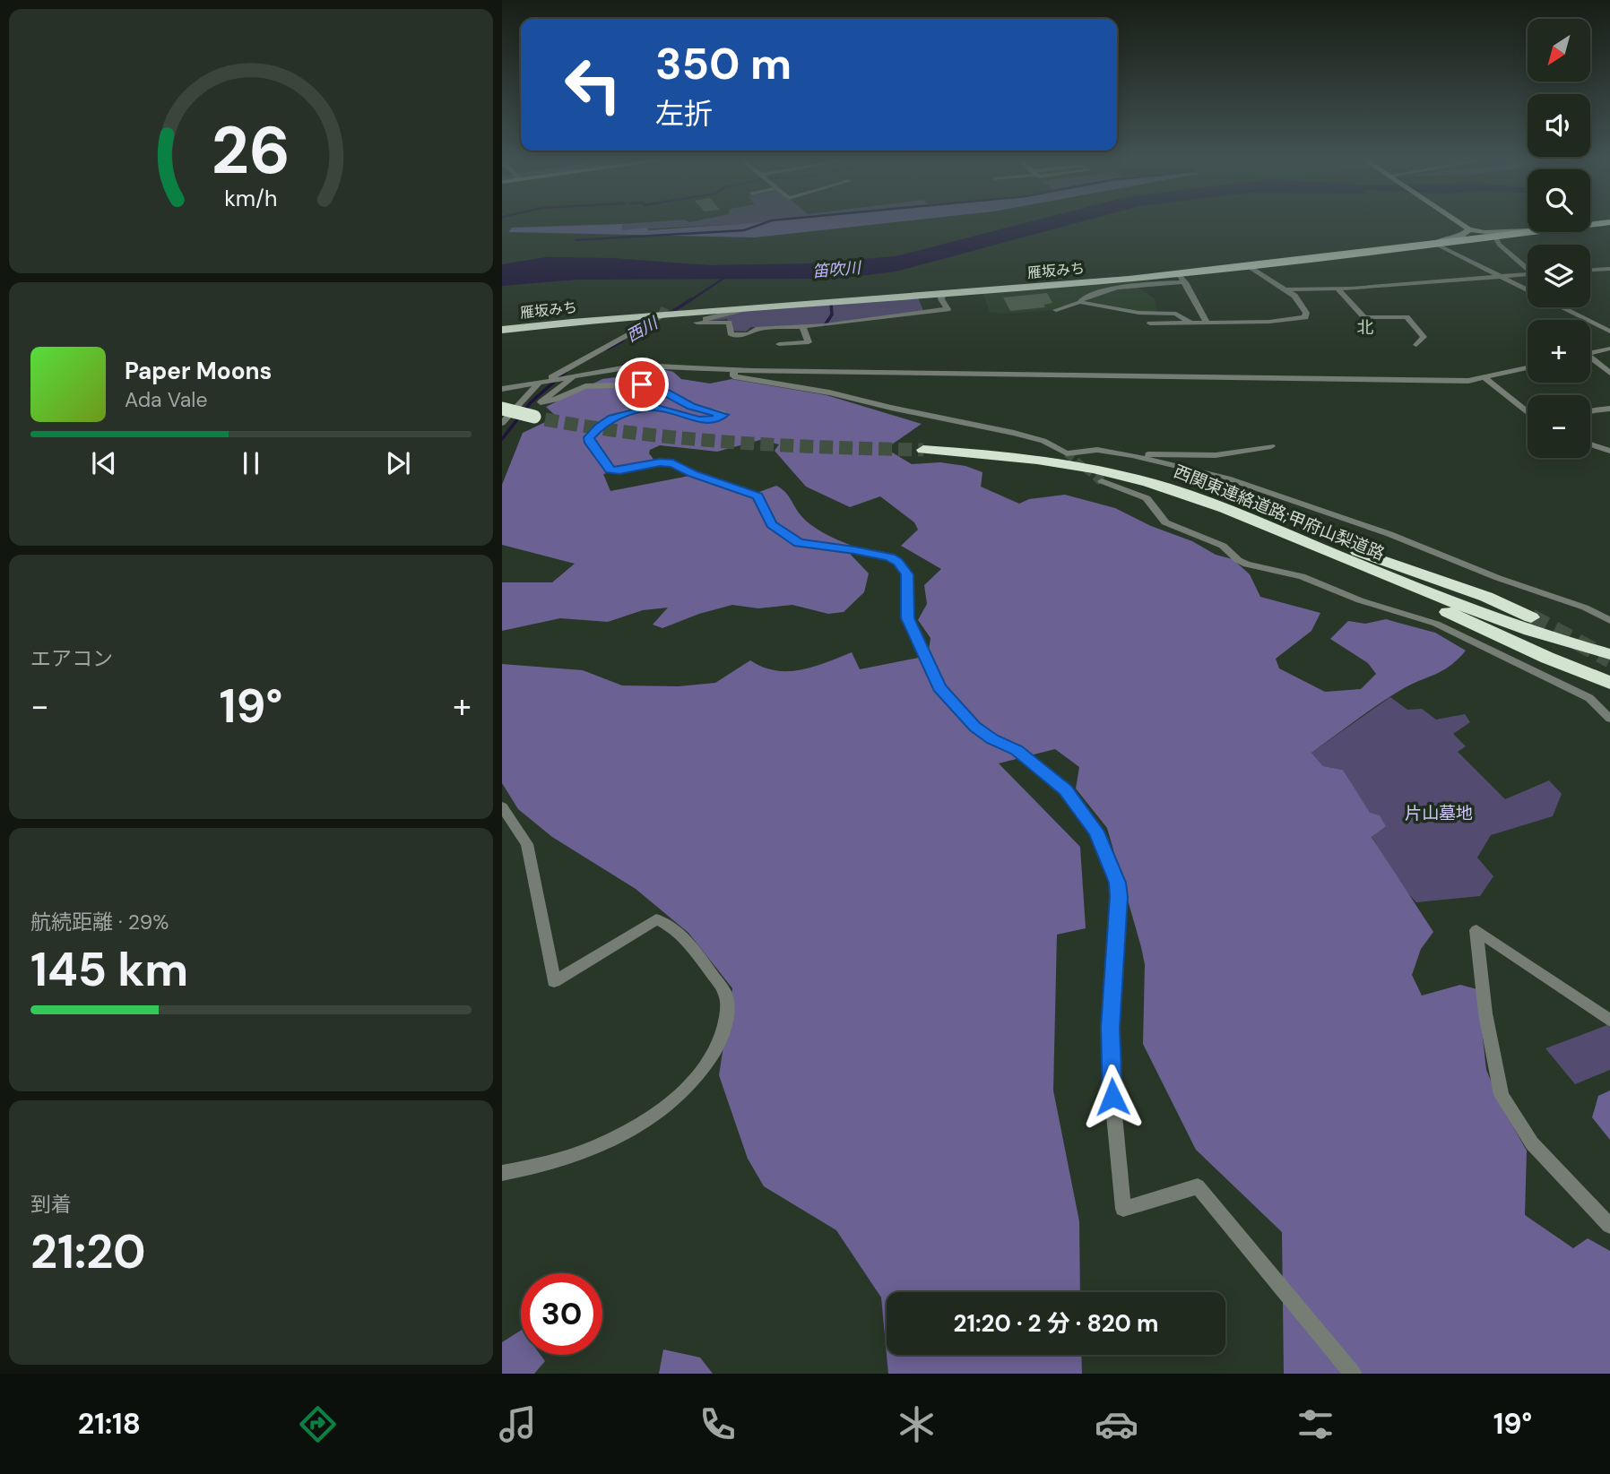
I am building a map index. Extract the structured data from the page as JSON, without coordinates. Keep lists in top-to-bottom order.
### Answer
{
  "streets": {
    "highway": ["雁坂みち", "西関東連絡道路;甲府山梨道路"]
  },
  "districts": ["北"],
  "water": ["笛吹川", "西川"],
  "parks": ["片山墓地"],
  "north": "bottom left",
  "page": {
    "map_buttons": ["+", "−"],
    "turn": ["350 m", "左折"],
    "song": ["Paper Moons", "Ada Vale"],
    "tile": [
      "エアコン",
      ["航続距離 · 29%", "145 km"],
      ["到着", "21:20"]
    ],
    "heat": ["−", "19°", "+"],
    "limit": "30",
    "trip": "21:20 · 2 分 · 820 m",
    "tabs": ["21:18", "19°"],
    "gauge": ["26", "km/h"]
  }
}
